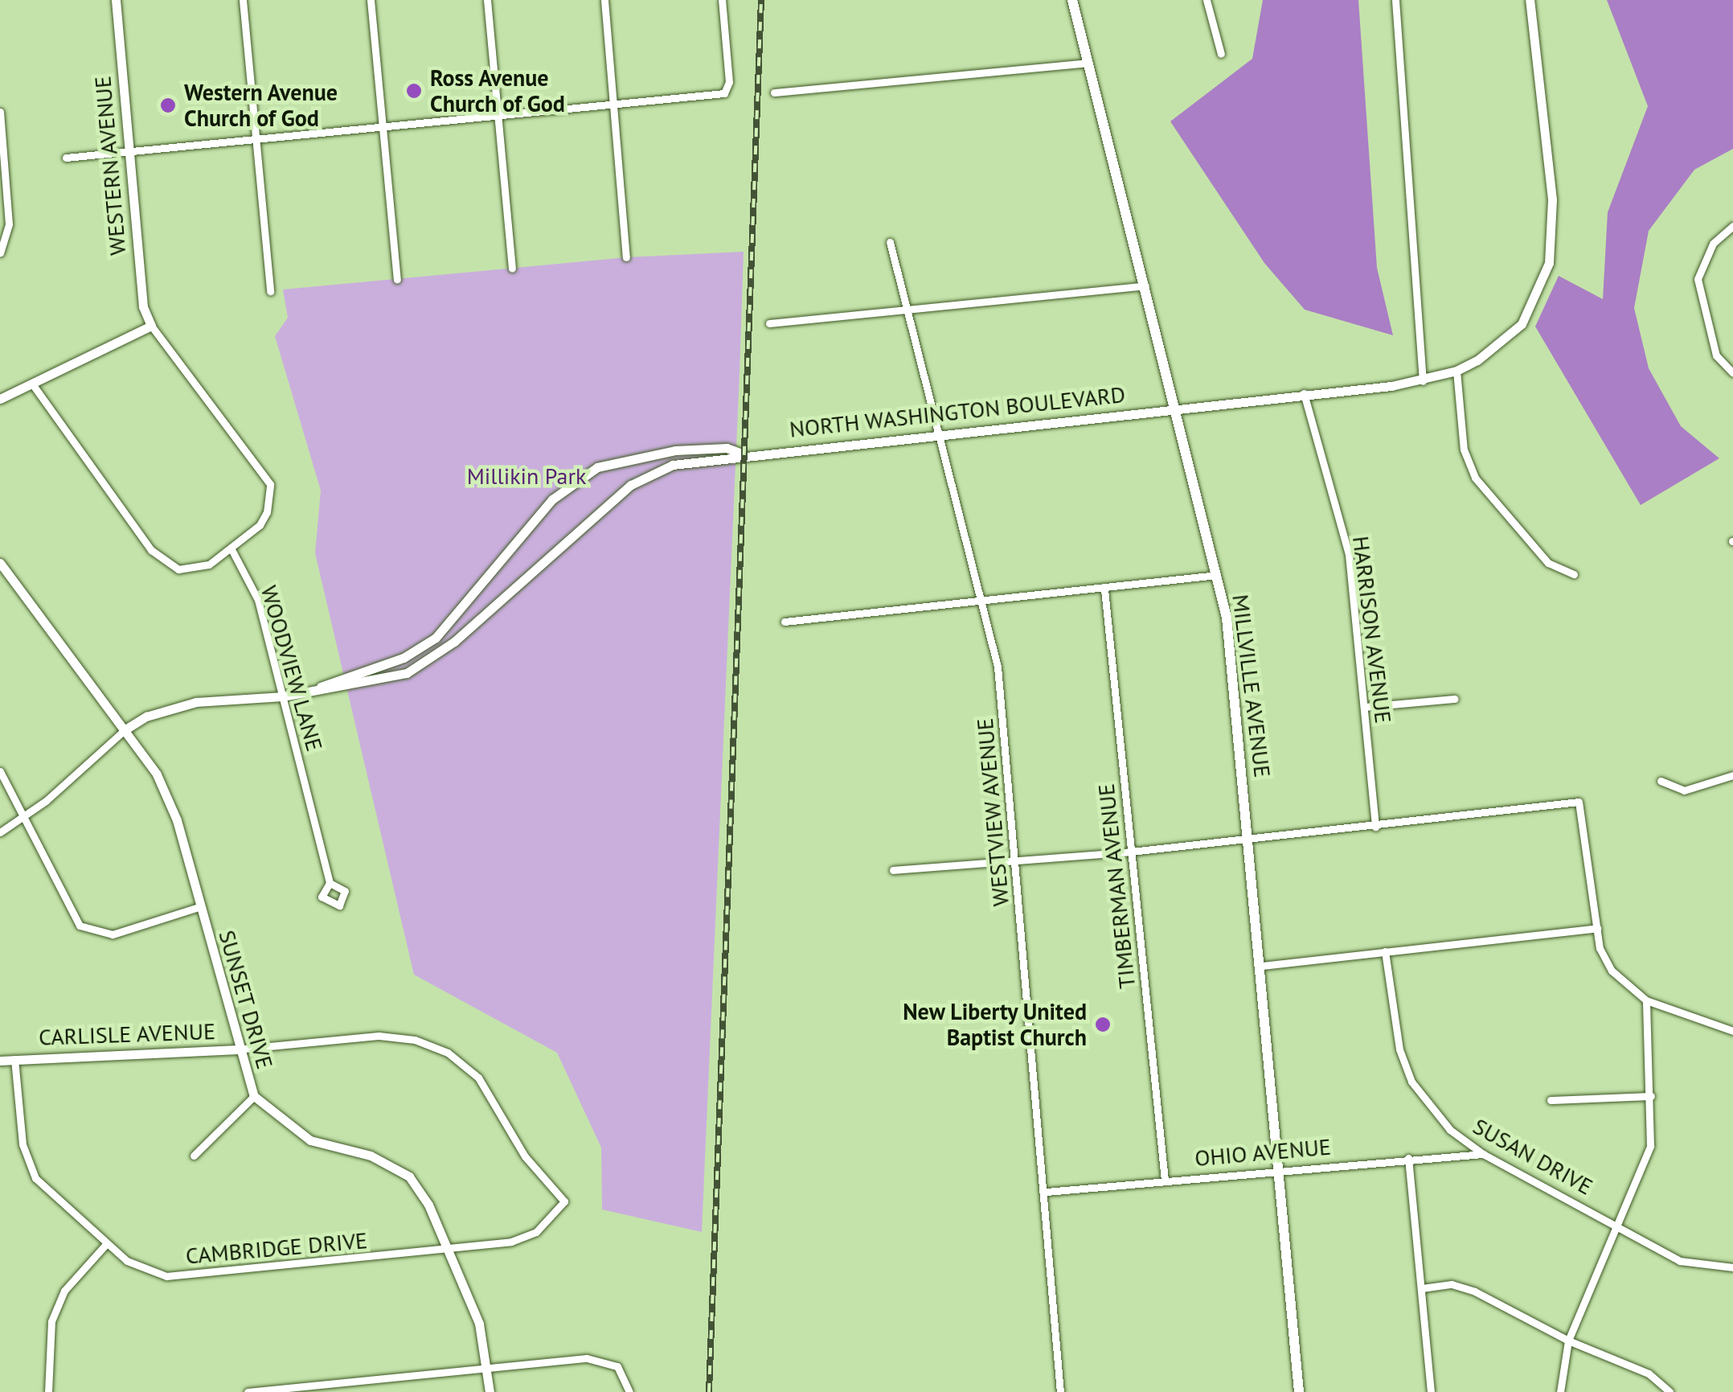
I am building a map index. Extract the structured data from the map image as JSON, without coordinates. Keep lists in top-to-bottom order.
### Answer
{
  "streets": {
    "main road": ["MILLVILLE AVENUE"],
    "street": [
      "WESTERN AVENUE",
      "NORTH WASHINGTON BOULEVARD",
      "HARRISON AVENUE",
      "WOODVIEW LANE",
      "WESTVIEW AVENUE",
      "TIMBERMAN AVENUE",
      "SUNSET DRIVE",
      "CARLISLE AVENUE",
      "OHIO AVENUE",
      "SUSAN DRIVE",
      "CAMBRIDGE DRIVE"
    ]
  },
  "crossings": [
    ["NORTH WASHINGTON BOULEVARD", "HARRISON AVENUE"],
    ["NORTH WASHINGTON BOULEVARD", "WOODVIEW LANE"],
    ["NORTH WASHINGTON BOULEVARD", "MILLVILLE AVENUE"],
    ["NORTH WASHINGTON BOULEVARD", "WESTVIEW AVENUE"],
    ["NORTH WASHINGTON BOULEVARD", "SUNSET DRIVE"],
    ["MILLVILLE AVENUE", "OHIO AVENUE"],
    ["WESTVIEW AVENUE", "OHIO AVENUE"],
    ["TIMBERMAN AVENUE", "OHIO AVENUE"],
    ["SUNSET DRIVE", "CARLISLE AVENUE"],
    ["SUNSET DRIVE", "CAMBRIDGE DRIVE"],
    ["CARLISLE AVENUE", "CAMBRIDGE DRIVE"],
    ["OHIO AVENUE", "SUSAN DRIVE"]
  ],
  "parks": ["Millikin Park"],
  "places": ["Ross Avenue Church of God", "Western Avenue Church of God", "New Liberty United Baptist Church"]
}
